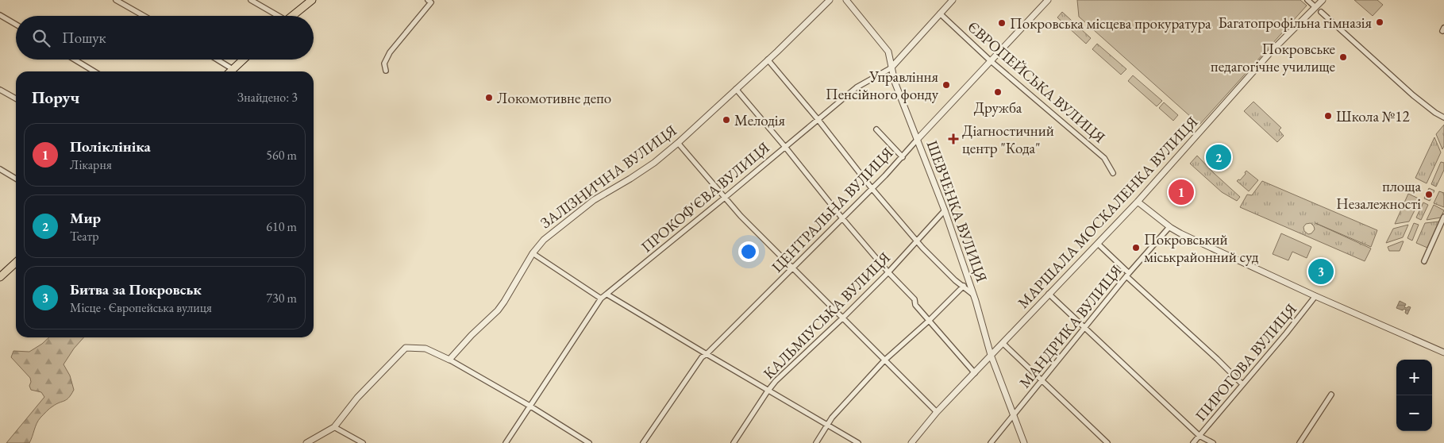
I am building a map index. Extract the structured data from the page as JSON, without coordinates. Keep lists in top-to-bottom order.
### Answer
{
  "streets": {
    "street": [
      "ЄВРОПЕЙСЬКА ВУЛИЦЯ",
      "ЗАЛІЗНИЧНА ВУЛИЦЯ",
      "ПРОКОФ'ЄВА ВУЛИЦЯ",
      "ЦЕНТРАЛЬНА ВУЛИЦЯ",
      "ШЕВЧЕНКА ВУЛИЦЯ",
      "МАРШАЛА МОСКАЛЕНКА ВУЛИЦЯ",
      "КАЛЬМІУСЬКА ВУЛИЦЯ",
      "МАНДРИКА ВУЛИЦЯ",
      "ПИРОГОВА ВУЛИЦЯ"
    ]
  },
  "crossings": [
    ["ЄВРОПЕЙСЬКА ВУЛИЦЯ", "ПРОКОФ'ЄВА ВУЛИЦЯ"],
    ["ЄВРОПЕЙСЬКА ВУЛИЦЯ", "ЦЕНТРАЛЬНА ВУЛИЦЯ"],
    ["ПРОКОФ'ЄВА ВУЛИЦЯ", "ШЕВЧЕНКА ВУЛИЦЯ"],
    ["ЦЕНТРАЛЬНА ВУЛИЦЯ", "ШЕВЧЕНКА ВУЛИЦЯ"],
    ["ШЕВЧЕНКА ВУЛИЦЯ", "МАРШАЛА МОСКАЛЕНКА ВУЛИЦЯ"],
    ["ШЕВЧЕНКА ВУЛИЦЯ", "КАЛЬМІУСЬКА ВУЛИЦЯ"],
    ["ШЕВЧЕНКА ВУЛИЦЯ", "МАНДРИКА ВУЛИЦЯ"]
  ],
  "places": {
    "other": [
      "Багатопрофільна гімназія",
      "Покровська місцева прокуратура",
      "Покровське педагогічне училище",
      "Управління Пенсійного фонду",
      "Дружба",
      "Локомотивне депо",
      "Школа №12",
      "Мелодія",
      "площа Незалежності",
      "Покровський міськрайонний суд"
    ],
    "health": ["Діагностичний центр \"Кода\""]
  },
  "page": {
    "search": "Пошук",
    "heading": ["Поруч", "Знайдено: 3"],
    "list": [
      {
        "mark": "1",
        "name": "Поліклініка",
        "note": "Лікарня",
        "value": "560 m"
      },
      {
        "mark": "2",
        "name": "Мир",
        "note": "Театр",
        "value": "610 m"
      },
      {
        "mark": "3",
        "name": "Битва за Покровськ",
        "note": "Місце · Європейська вулиця",
        "value": "730 m"
      }
    ],
    "pins": ["2", "1", "3"],
    "map_buttons": ["+", "−"]
  }
}
